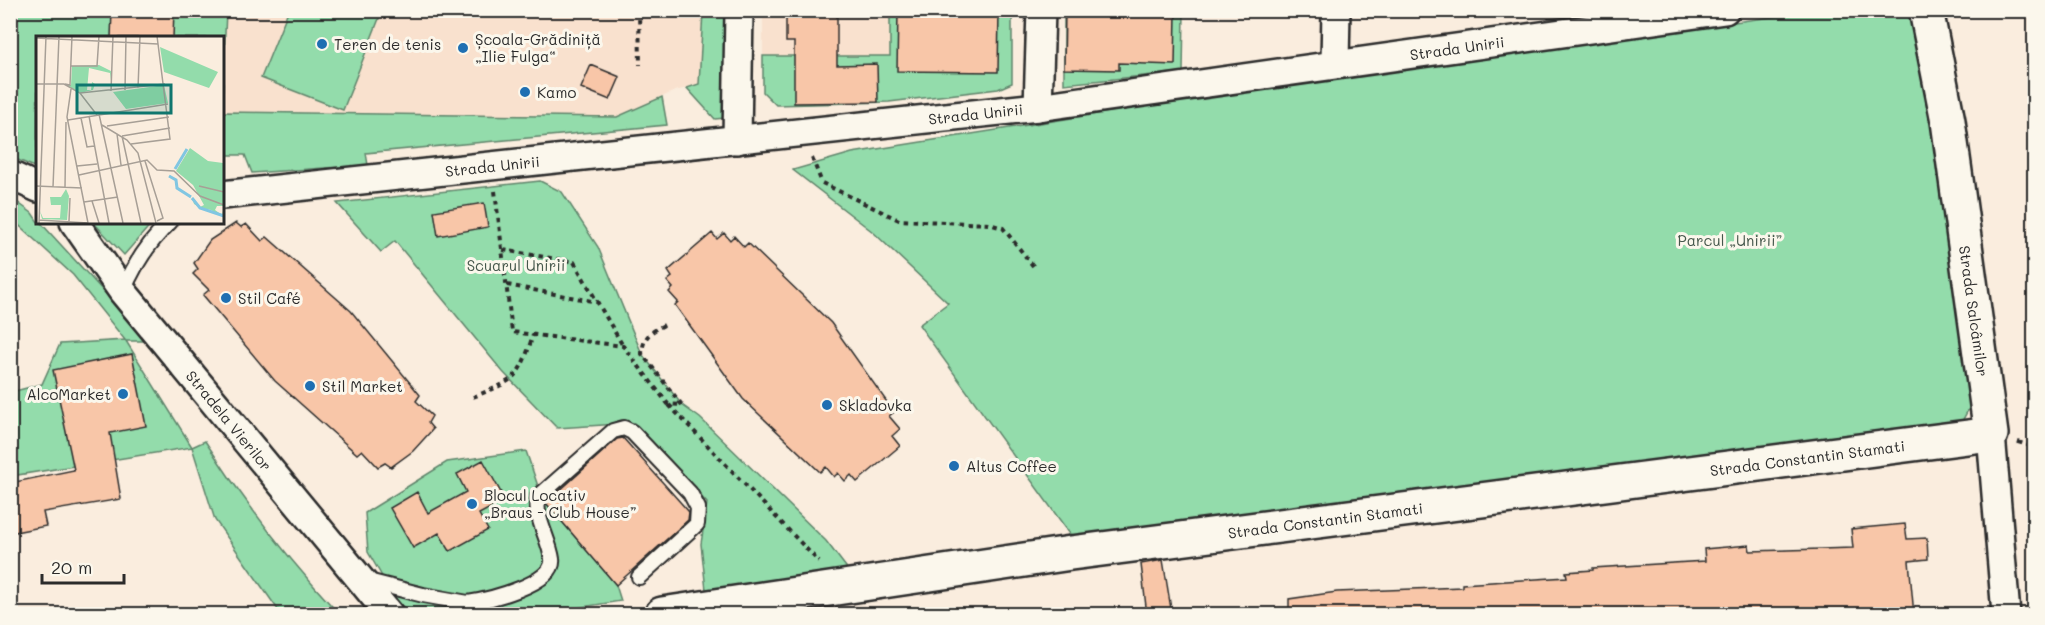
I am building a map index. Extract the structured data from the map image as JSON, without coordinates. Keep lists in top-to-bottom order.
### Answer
{
  "streets": {
    "street": [
      "Strada Unirii",
      "Strada Salcâmilor",
      "Stradela Vierilor",
      "Strada Constantin Stamati"
    ]
  },
  "crossings": [
    ["Strada Salcâmilor", "Strada Constantin Stamati"]
  ],
  "parks": ["Parcul „Unirii”", "Scuarul Unirii"],
  "places": [
    "Teren de tenis",
    "Școala-Grădiniță „Ilie Fulga“",
    "Kamo",
    "Stil Café",
    "Stil Market",
    "AlcoMarket",
    "Skladovka",
    "Altus Coffee",
    "Blocul Locativ „Braus - Club House”"
  ],
  "scale_bar": "20 m"
}
